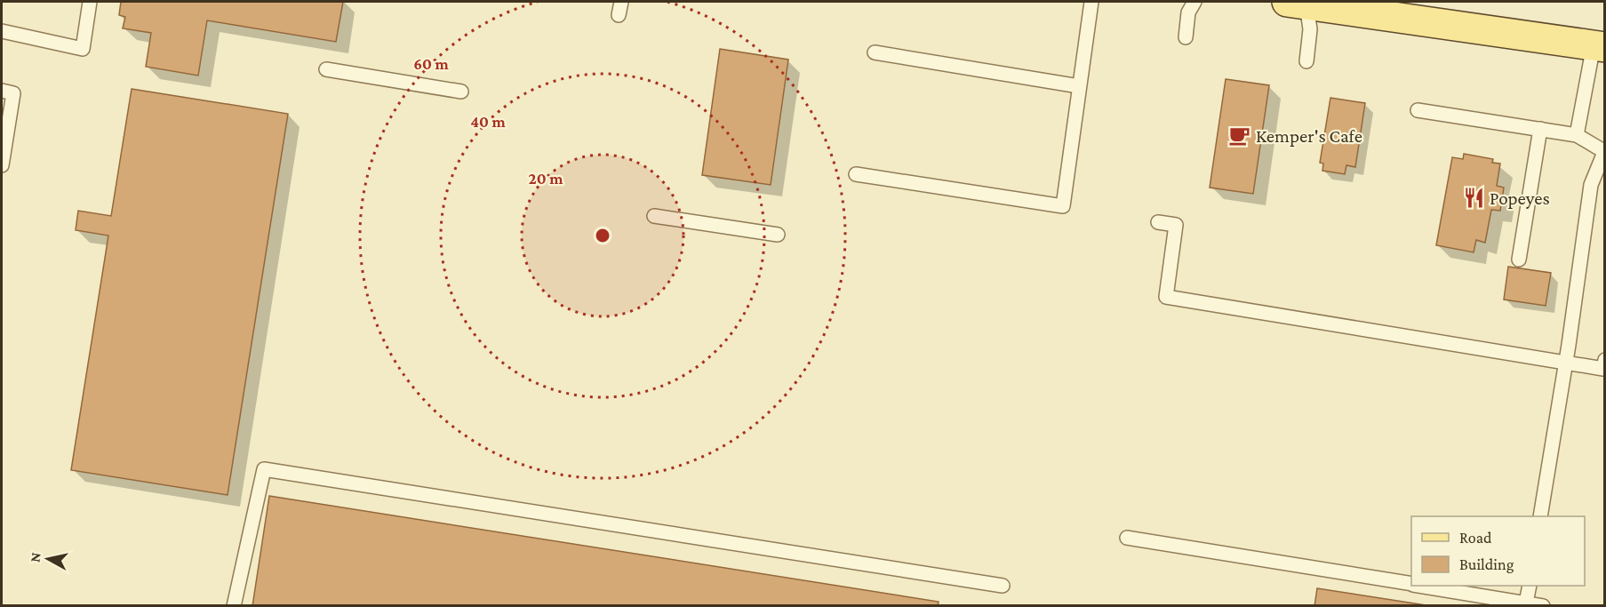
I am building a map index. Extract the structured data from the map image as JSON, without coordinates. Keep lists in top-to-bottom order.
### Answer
{
  "places": {
    "cafe": ["Kemper's Cafe"],
    "restaurant": ["Popeyes"]
  },
  "legend": ["Road", "Building"],
  "north": "left",
  "rings": ["60 m", "40 m", "20 m"]
}
